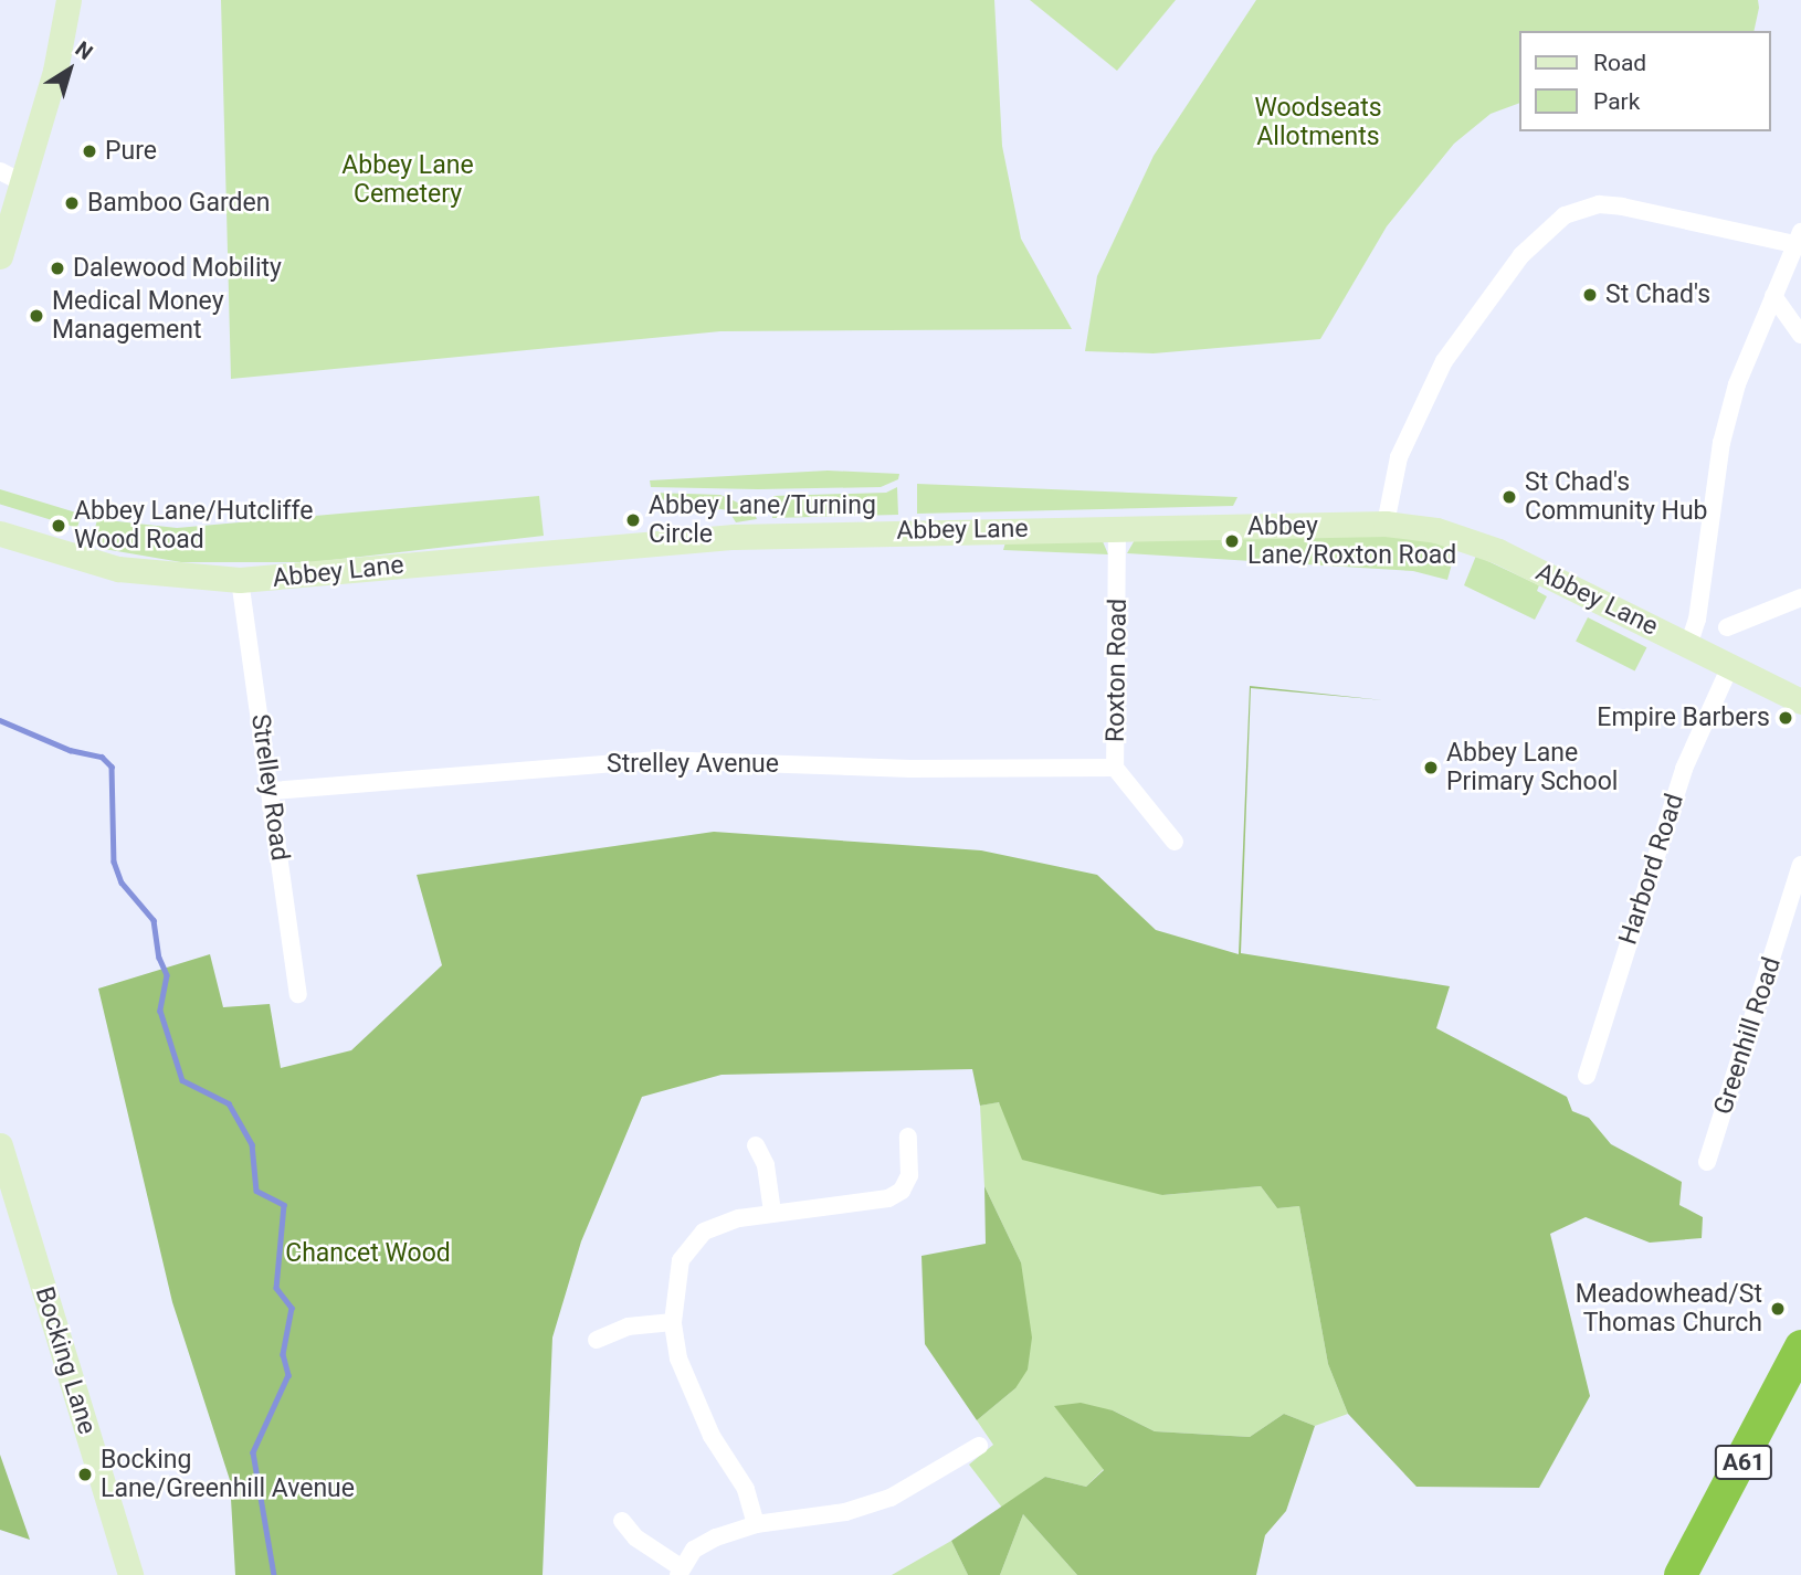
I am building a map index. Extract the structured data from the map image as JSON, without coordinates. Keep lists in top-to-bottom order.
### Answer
{
  "streets": {
    "highway": ["A61"],
    "main road": ["Abbey Lane", "Bocking Lane"],
    "street": [
      "Roxton Road",
      "Strelley Avenue",
      "Strelley Road",
      "Harbord Road",
      "Greenhill Road"
    ]
  },
  "crossings": [
    ["Abbey Lane", "Roxton Road"],
    ["Abbey Lane", "Strelley Road"],
    ["Abbey Lane", "Harbord Road"],
    ["Roxton Road", "Strelley Avenue"],
    ["Strelley Avenue", "Strelley Road"]
  ],
  "parks": ["Woodseats Allotments", "Abbey Lane Cemetery", "Chancet Wood"],
  "places": [
    "Pure",
    "Bamboo Garden",
    "Dalewood Mobility",
    "St Chad's",
    "Medical Money Management",
    "St Chad's Community Hub",
    "Abbey Lane/Turning Circle",
    "Abbey Lane/Hutcliffe Wood Road",
    "Abbey Lane/Roxton Road",
    "Empire Barbers",
    "Abbey Lane Primary School",
    "Meadowhead/St Thomas Church",
    "Bocking Lane/Greenhill Avenue"
  ],
  "legend": ["Road", "Park"],
  "north": "top right"
}
